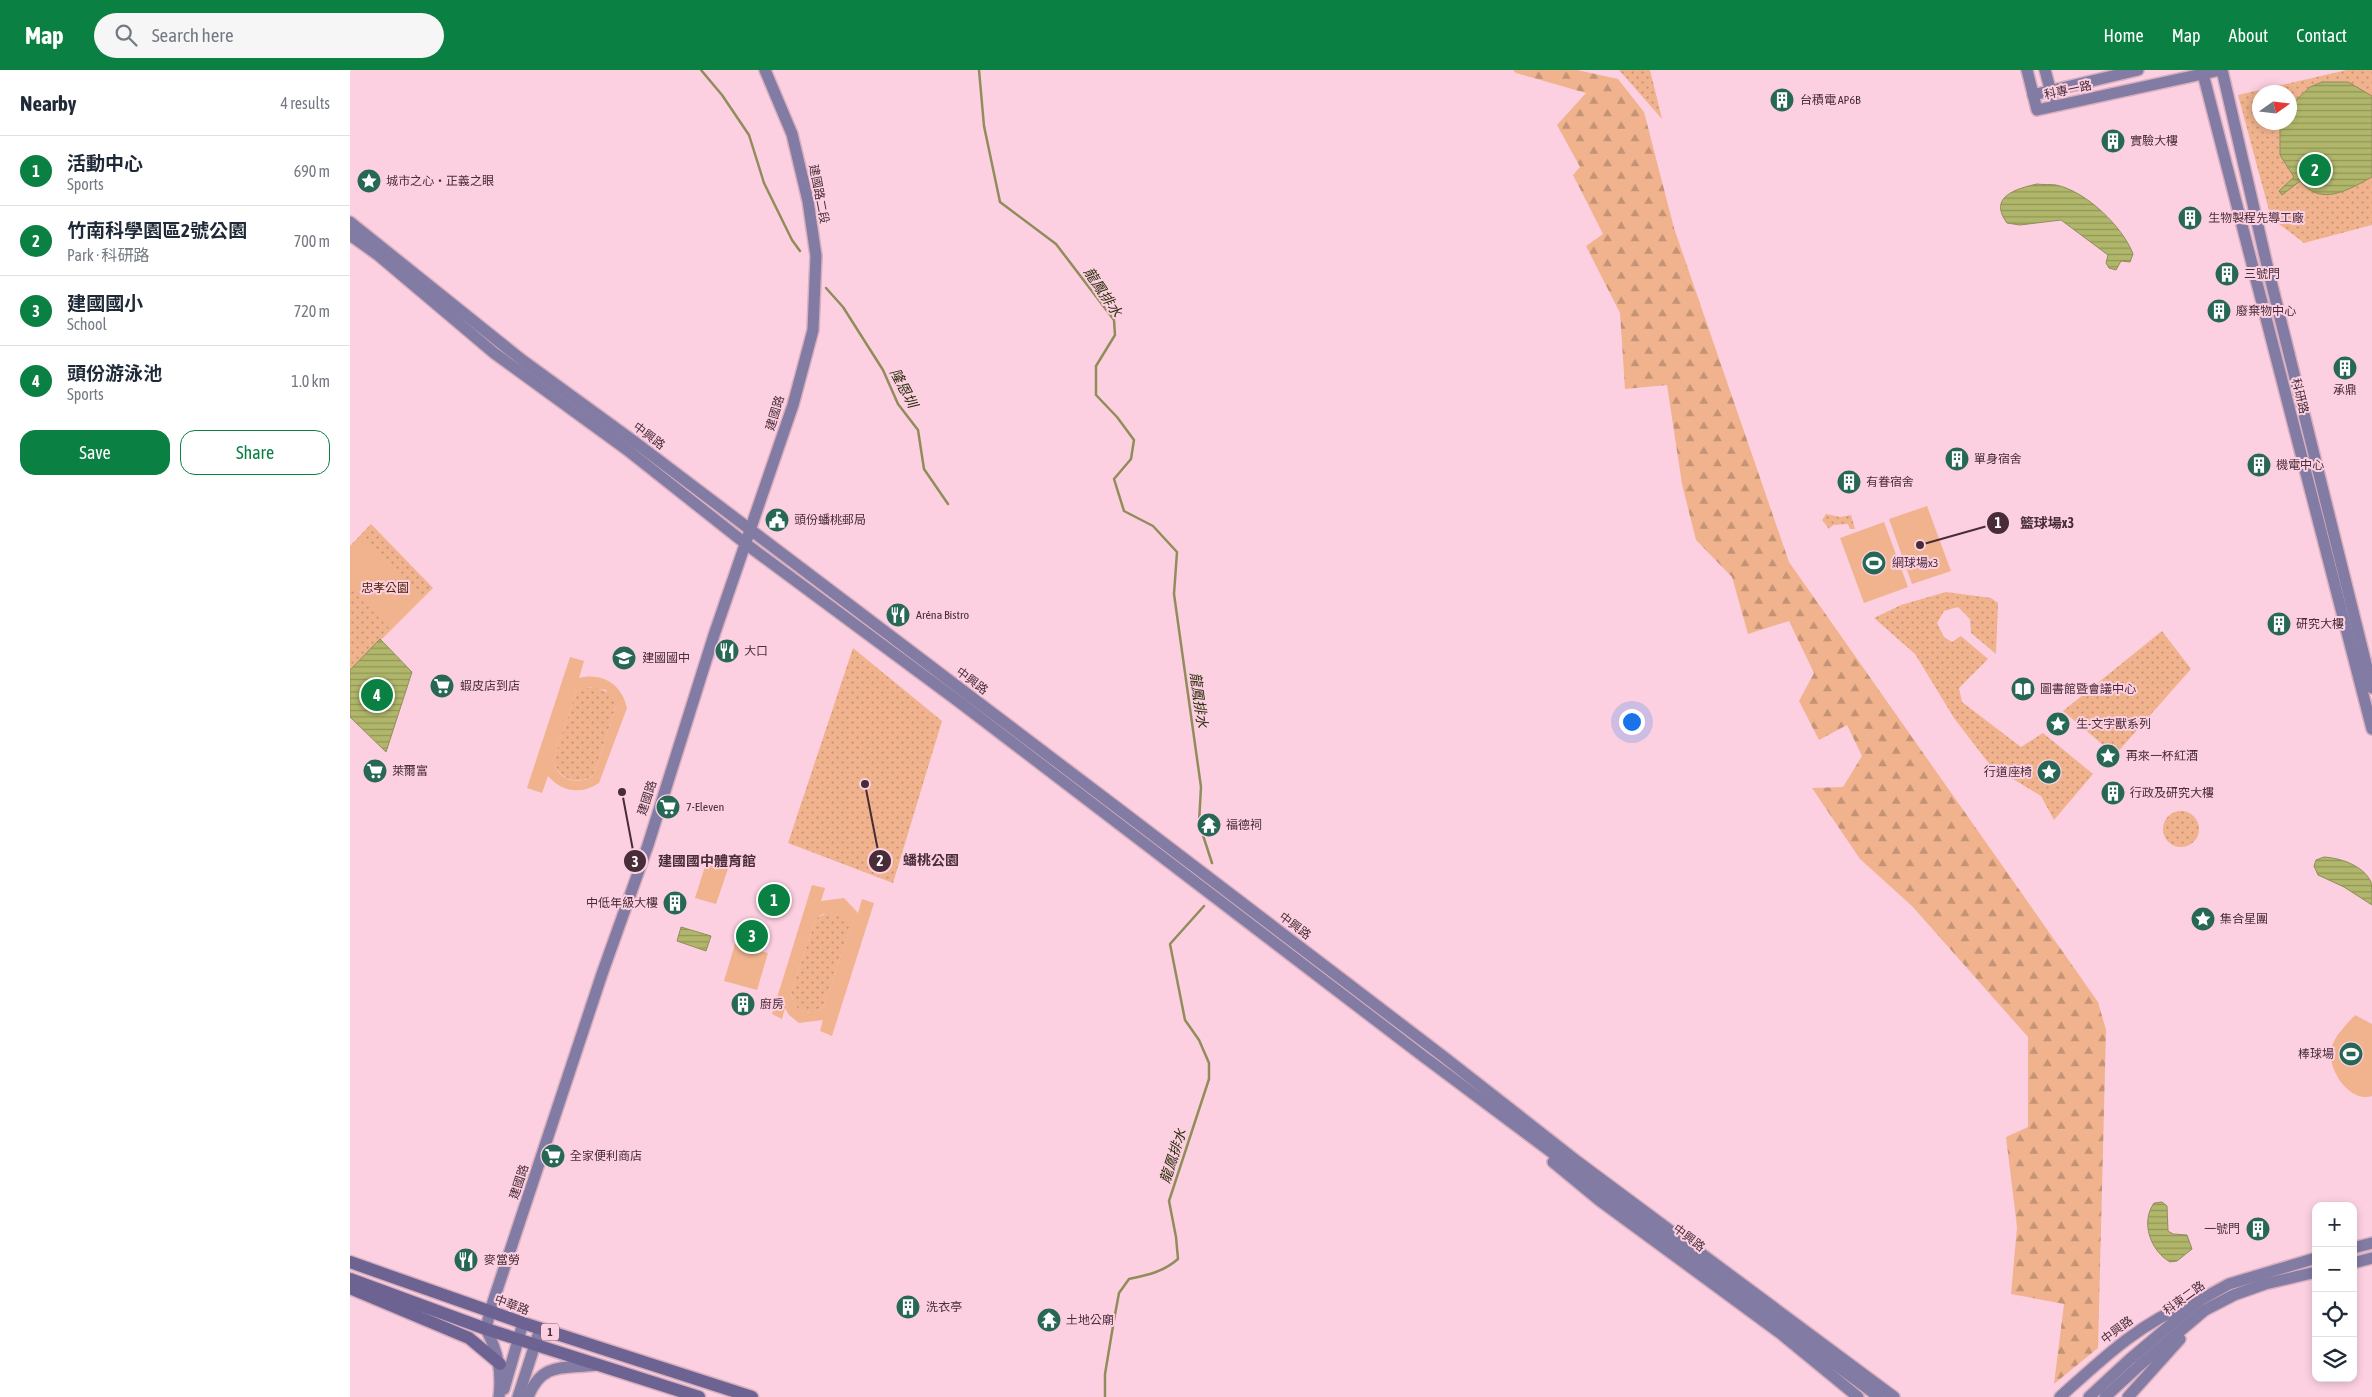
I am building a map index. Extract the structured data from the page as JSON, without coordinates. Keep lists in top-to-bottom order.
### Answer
{
  "streets": {
    "main road": ["中華路", "1"],
    "street": [
      "科專一路",
      "建國路二段",
      "科研路",
      "建國路",
      "中興路",
      "科東二路"
    ]
  },
  "crossings": [
    ["科專一路", "科研路"],
    ["建國路二段", "建國路"],
    ["建國路", "中興路"],
    ["建國路", "中華路"],
    ["建國路", "1"],
    ["中興路", "科東二路"]
  ],
  "water": ["龍鳳排水", "隆恩圳"],
  "parks": ["忠孝公園"],
  "places": {
    "building": [
      "台積電 AP6B",
      "實驗大樓",
      "生物製程先導工廠",
      "三號門",
      "廢棄物中心",
      "承鼎",
      "單身宿舍",
      "機電中心",
      "有眷宿舍",
      "研究大樓",
      "行政及研究大樓",
      "中低年級大樓",
      "廚房",
      "一號門",
      "洗衣亭"
    ],
    "place": [
      "城市之心‧正義之眼",
      "生-文字獸系列",
      "再來一杯紅酒",
      "行道座椅",
      "集合星團"
    ],
    "public building": ["頭份蟠桃郵局"],
    "other": ["籃球場x3", "蟠桃公園", "建國國中體育館"],
    "sports": ["網球場x3", "棒球場"],
    "restaurant": ["Aréna Bistro", "大口", "麥當勞"],
    "school or university": ["建國國中"],
    "supermarket": [
      "蝦皮店到店",
      "萊爾富",
      "7-Eleven",
      "全家便利商店"
    ],
    "library": ["圖書館暨會議中心"],
    "temple": ["福德祠", "土地公廟"]
  },
  "north": "right",
  "page": {
    "header": "Map",
    "search": "Search here",
    "nav": [
      "Home",
      "Map",
      "About",
      "Contact"
    ],
    "heading": ["Nearby", "4 results"],
    "list": [
      {
        "mark": "1",
        "name": "活動中心",
        "note": "Sports",
        "value": "690 m"
      },
      {
        "mark": "2",
        "name": "竹南科學園區2號公園",
        "note": "Park · 科研路",
        "value": "700 m"
      },
      {
        "mark": "3",
        "name": "建國國小",
        "note": "School",
        "value": "720 m"
      },
      {
        "mark": "4",
        "name": "頭份游泳池",
        "note": "Sports",
        "value": "1.0 km"
      }
    ],
    "pins": [
      "2",
      "4",
      "1",
      "3"
    ],
    "buttons": ["Save", "Share"],
    "map_buttons": ["+", "−"]
  }
}
